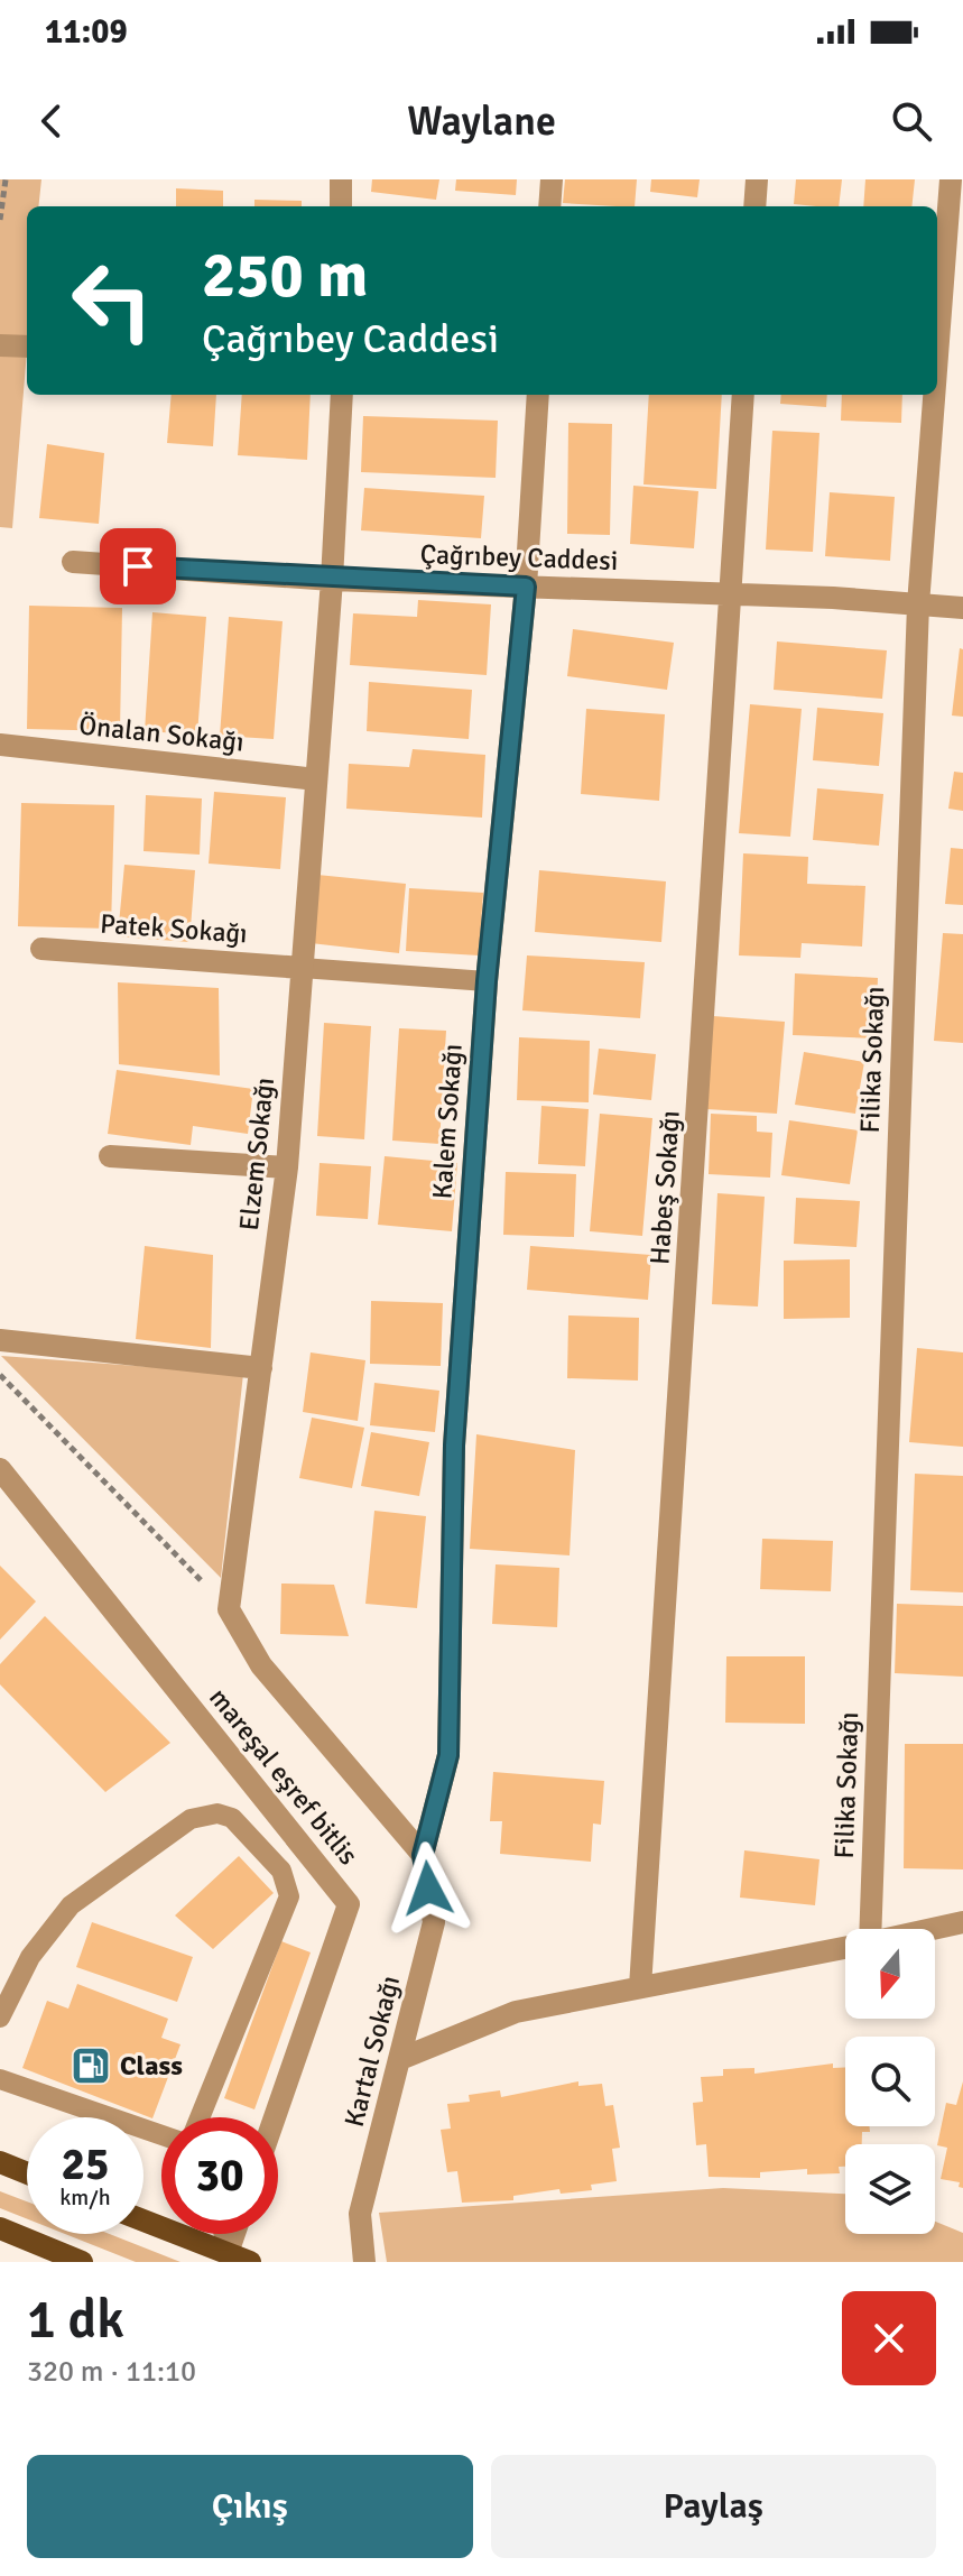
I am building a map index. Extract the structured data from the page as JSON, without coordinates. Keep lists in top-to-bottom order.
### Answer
{
  "streets": {
    "street": [
      "Çağrıbey Caddesi",
      "Önalan Sokağı",
      "Patek Sokağı",
      "Filika Sokağı",
      "Kalem Sokağı",
      "Elzem Sokağı",
      "Habeş Sokağı",
      "mareşal eşref bitlis",
      "Kartal Sokağı"
    ]
  },
  "crossings": [
    ["Çağrıbey Caddesi", "Filika Sokağı"],
    ["Çağrıbey Caddesi", "Kalem Sokağı"],
    ["Çağrıbey Caddesi", "Elzem Sokağı"],
    ["Çağrıbey Caddesi", "Habeş Sokağı"],
    ["Önalan Sokağı", "Elzem Sokağı"],
    ["Patek Sokağı", "Elzem Sokağı"],
    ["Kalem Sokağı", "Kartal Sokağı"]
  ],
  "places": {
    "fuel station": ["Class"]
  },
  "north": "bottom",
  "page": {
    "status": "11:09",
    "header": "Waylane",
    "turn": ["250 m", "Çağrıbey Caddesi"],
    "speed": "25 km/h",
    "limit": "30",
    "heading": ["1 dk", "320 m · 11:10"],
    "buttons": ["Çıkış", "Paylaş"]
  }
}
